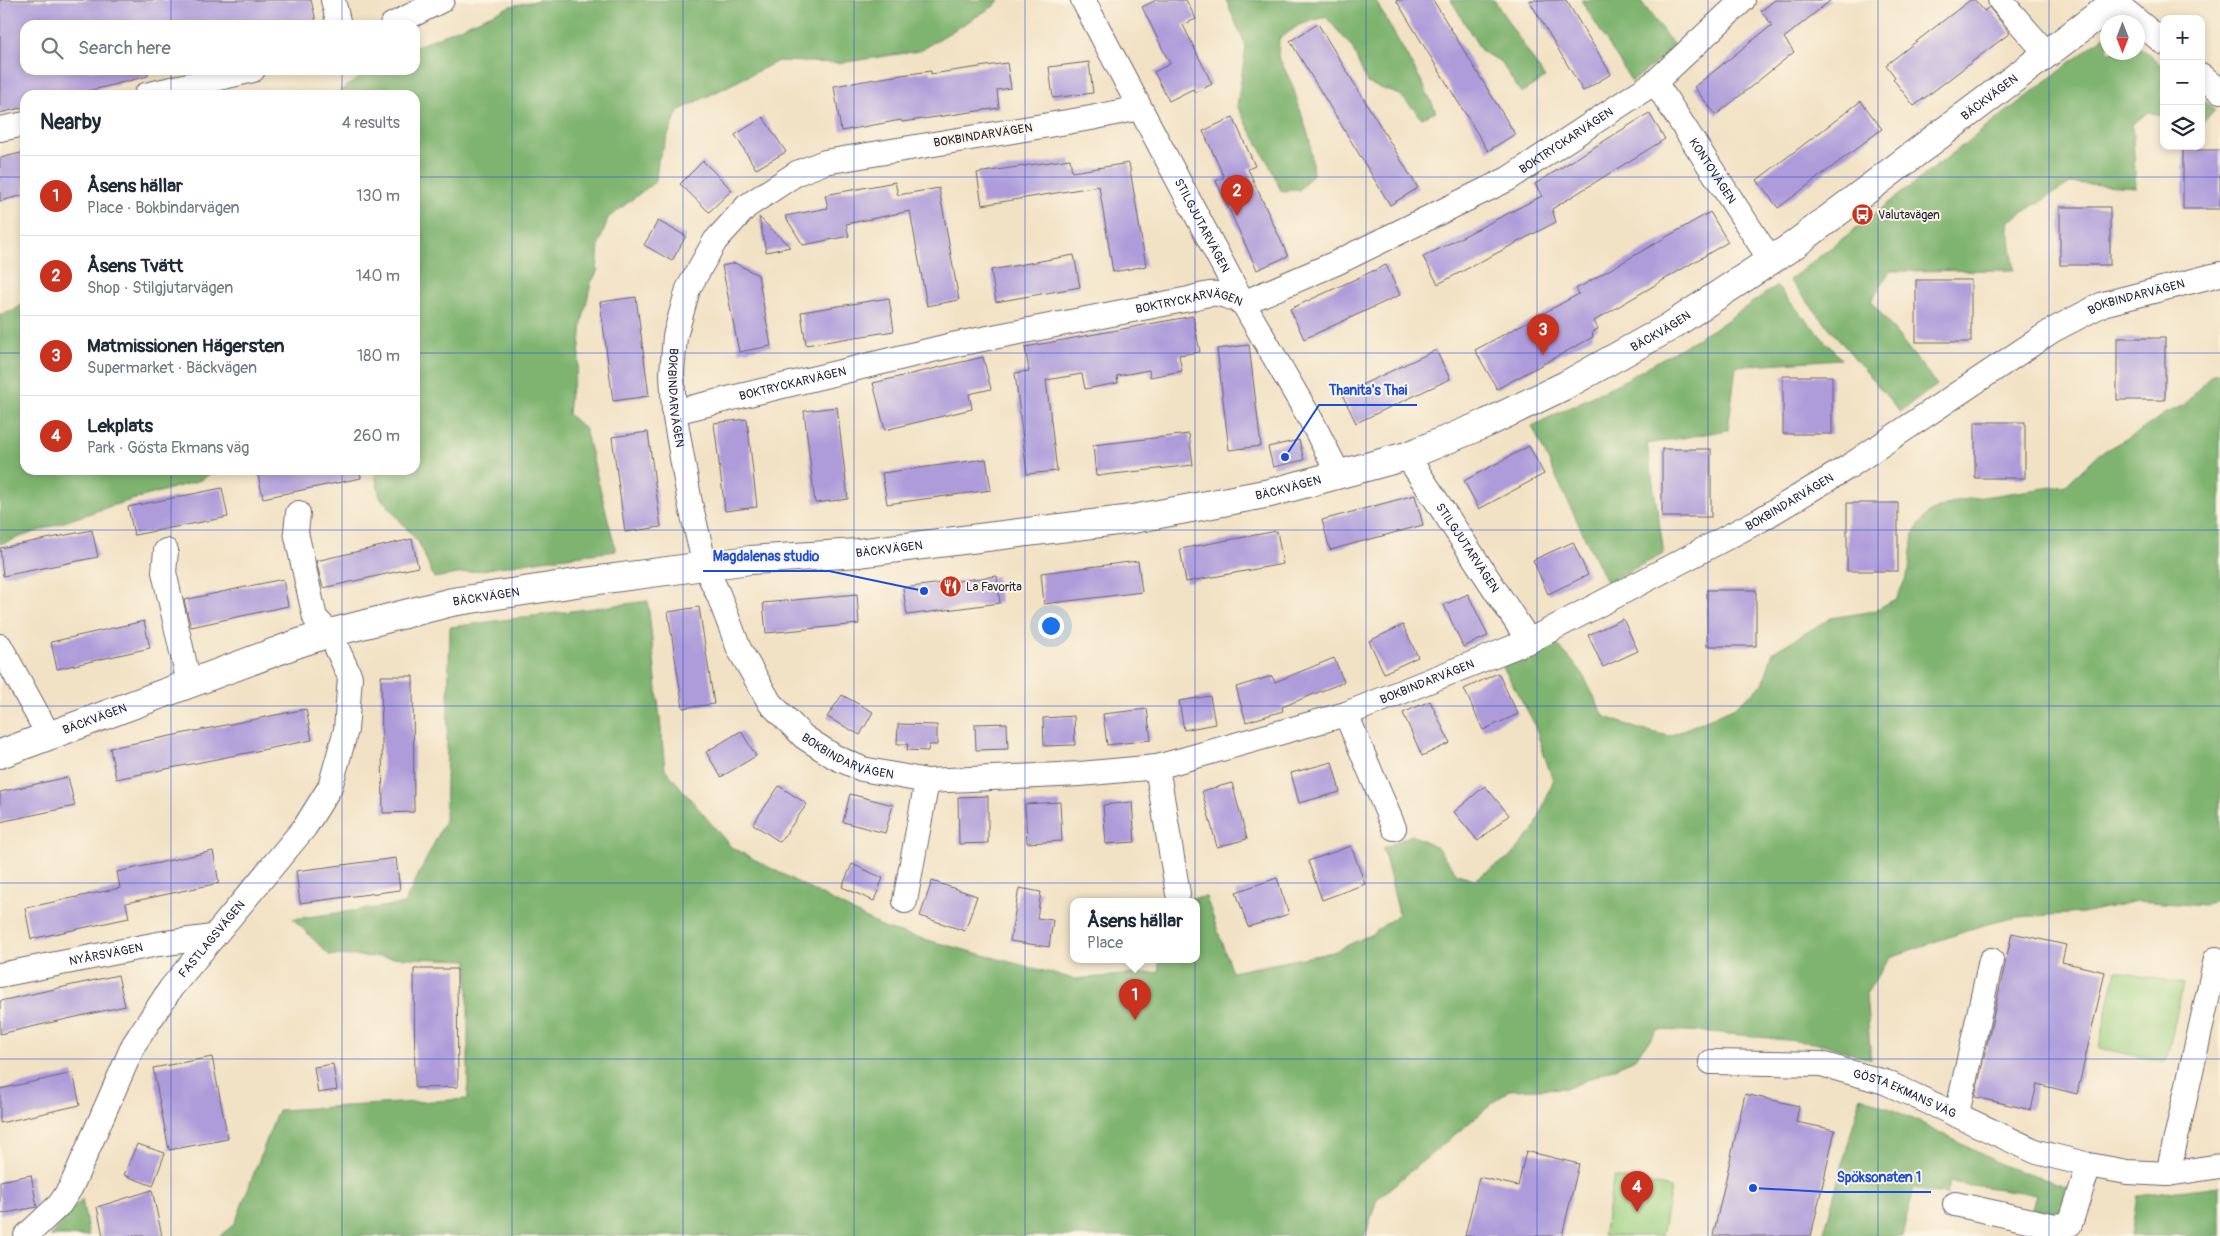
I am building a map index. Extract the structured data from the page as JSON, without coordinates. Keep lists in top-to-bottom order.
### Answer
{
  "streets": {
    "street": [
      "BÄCKVÄGEN",
      "BOKBINDARVÄGEN",
      "BOKTRYCKARVÄGEN",
      "KONTOVÄGEN",
      "STILGJUTARVÄGEN",
      "FASTLAGSVÄGEN",
      "NYÅRSVÄGEN",
      "GÖSTA EKMANS VÄG"
    ]
  },
  "crossings": [
    ["BÄCKVÄGEN", "BOKBINDARVÄGEN"],
    ["BÄCKVÄGEN", "KONTOVÄGEN"],
    ["BÄCKVÄGEN", "STILGJUTARVÄGEN"],
    ["BÄCKVÄGEN", "FASTLAGSVÄGEN"],
    ["BOKBINDARVÄGEN", "BOKTRYCKARVÄGEN"],
    ["BOKBINDARVÄGEN", "STILGJUTARVÄGEN"],
    ["BOKTRYCKARVÄGEN", "KONTOVÄGEN"],
    ["BOKTRYCKARVÄGEN", "STILGJUTARVÄGEN"],
    ["FASTLAGSVÄGEN", "NYÅRSVÄGEN"]
  ],
  "places": {
    "bus stop": ["Valutavägen"],
    "other": ["Thanita's Thai", "Magdalenas studio", "Spöksonaten 1"],
    "restaurant": ["La Favorita"]
  },
  "north": "bottom",
  "page": {
    "map_buttons": ["+", "−"],
    "search": "Search here",
    "heading": ["Nearby", "4 results"],
    "list": [
      {
        "mark": "1",
        "name": "Åsens hällar",
        "note": "Place · Bokbindarvägen",
        "value": "130 m"
      },
      {
        "mark": "2",
        "name": "Åsens Tvätt",
        "note": "Shop · Stilgjutarvägen",
        "value": "140 m"
      },
      {
        "mark": "3",
        "name": "Matmissionen Hägersten",
        "note": "Supermarket · Bäckvägen",
        "value": "180 m"
      },
      {
        "mark": "4",
        "name": "Lekplats",
        "note": "Park · Gösta Ekmans väg",
        "value": "260 m"
      }
    ],
    "pins": [
      "2",
      "3",
      "1",
      "4"
    ],
    "popup": ["Åsens hällar", "Place"]
  }
}
